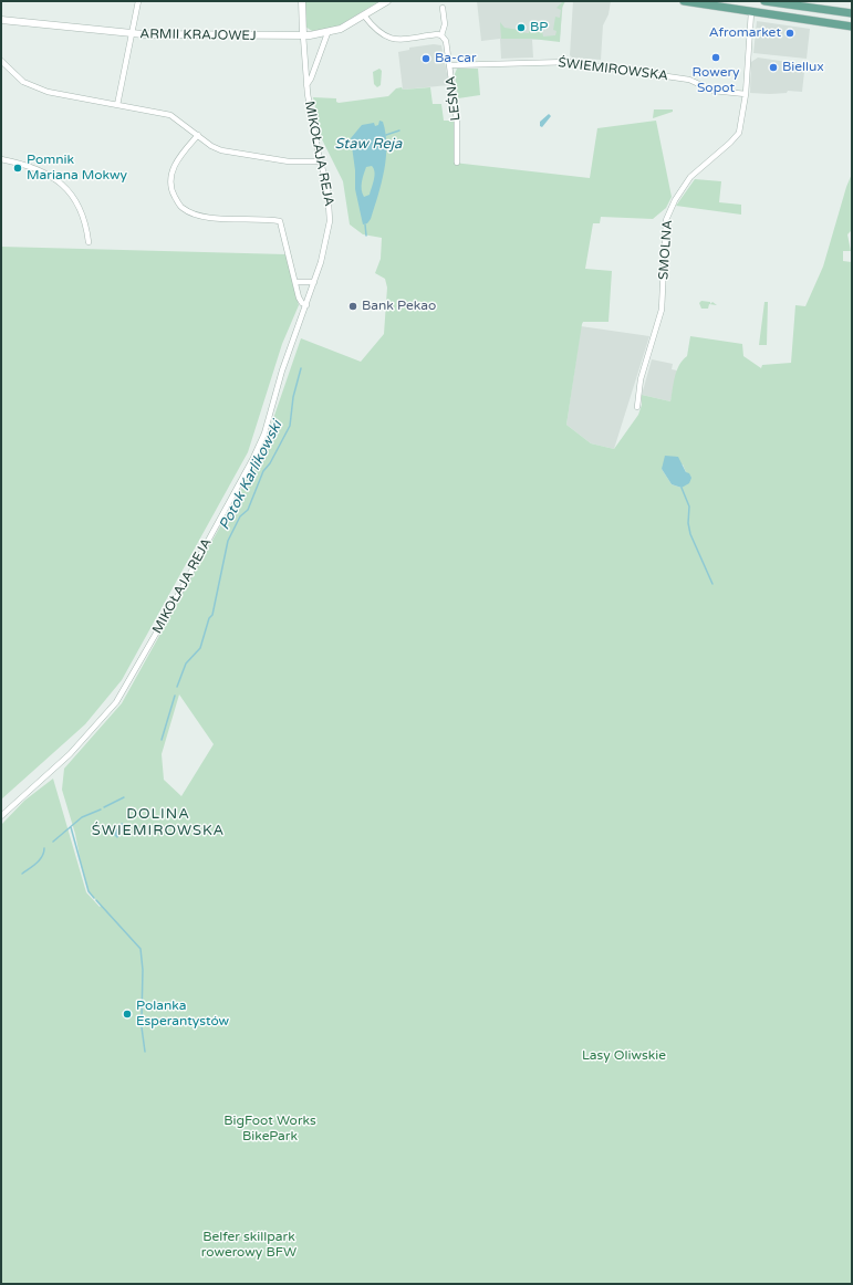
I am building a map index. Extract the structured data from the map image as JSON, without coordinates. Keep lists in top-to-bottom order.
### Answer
{
  "streets": {
    "street": [
      "ARMII KRAJOWEJ",
      "ŚWIEMIROWSKA",
      "LEŚNA",
      "MIKOŁAJA REJA",
      "SMOLNA"
    ]
  },
  "crossings": [
    ["ARMII KRAJOWEJ", "MIKOŁAJA REJA"],
    ["ŚWIEMIROWSKA", "LEŚNA"],
    ["ŚWIEMIROWSKA", "SMOLNA"]
  ],
  "districts": ["DOLINA ŚWIEMIROWSKA"],
  "water": ["Staw Reja", "Potok Karlikowski"],
  "parks": ["Lasy Oliwskie", "BigFoot Works BikePark", "Belfer skillpark rowerowy BFW"],
  "places": [
    "BP",
    "Afromarket",
    "Rowery Sopot",
    "Ba-car",
    "Biellux",
    "Pomnik Mariana Mokwy",
    "Bank Pekao",
    "Polanka Esperantystów"
  ]
}
